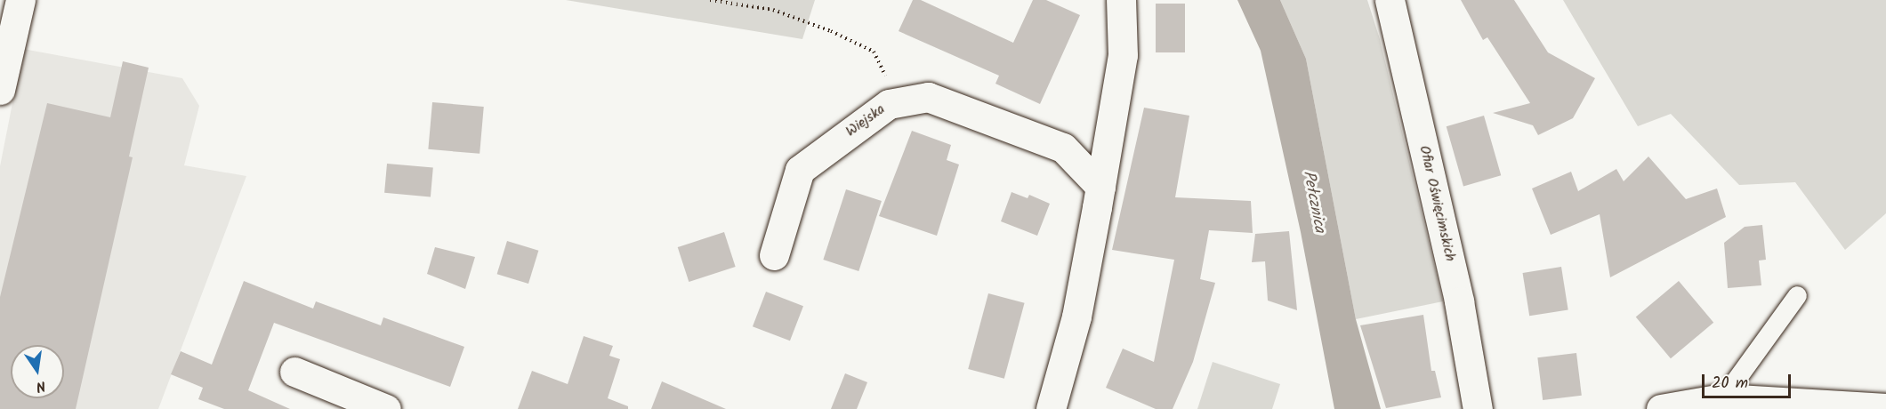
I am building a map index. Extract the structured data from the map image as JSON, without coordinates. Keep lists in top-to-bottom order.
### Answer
{
  "streets": {
    "street": ["Wiejska", "Ofiar Oświęcimskich"]
  },
  "water": ["Pełcznica"],
  "scale_bar": "20 m",
  "north": "bottom"
}
